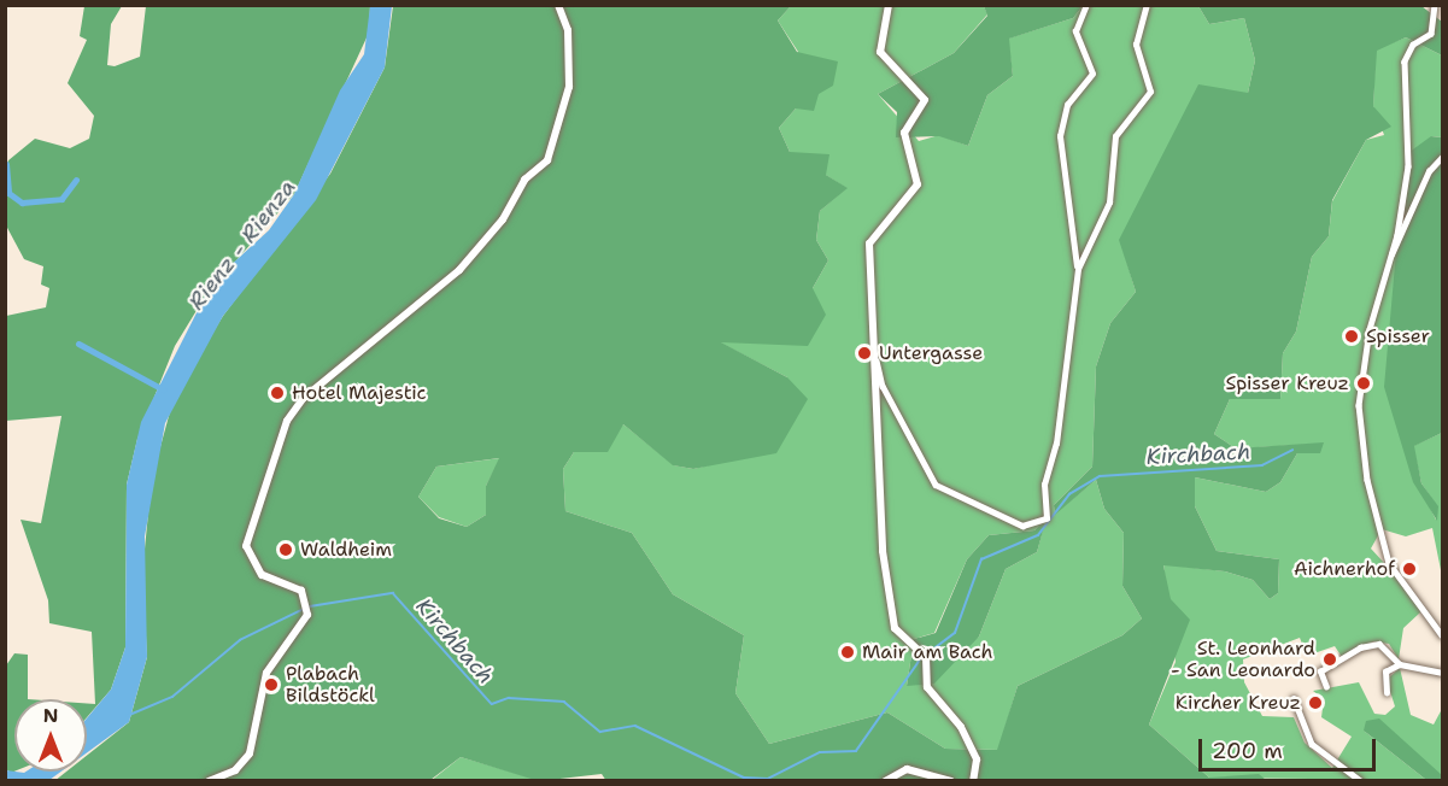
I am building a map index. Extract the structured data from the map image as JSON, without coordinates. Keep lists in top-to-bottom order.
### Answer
{
  "water": ["Rienz - Rienza", "Kirchbach"],
  "places": [
    "Spisser",
    "Untergasse",
    "Spisser Kreuz",
    "Hotel Majestic",
    "Waldheim",
    "Aichnerhof",
    "Mair am Bach",
    "St. Leonhard - San Leonardo",
    "Plabach Bildstöckl",
    "Kircher Kreuz"
  ],
  "scale_bar": "200 m",
  "north": "top"
}
